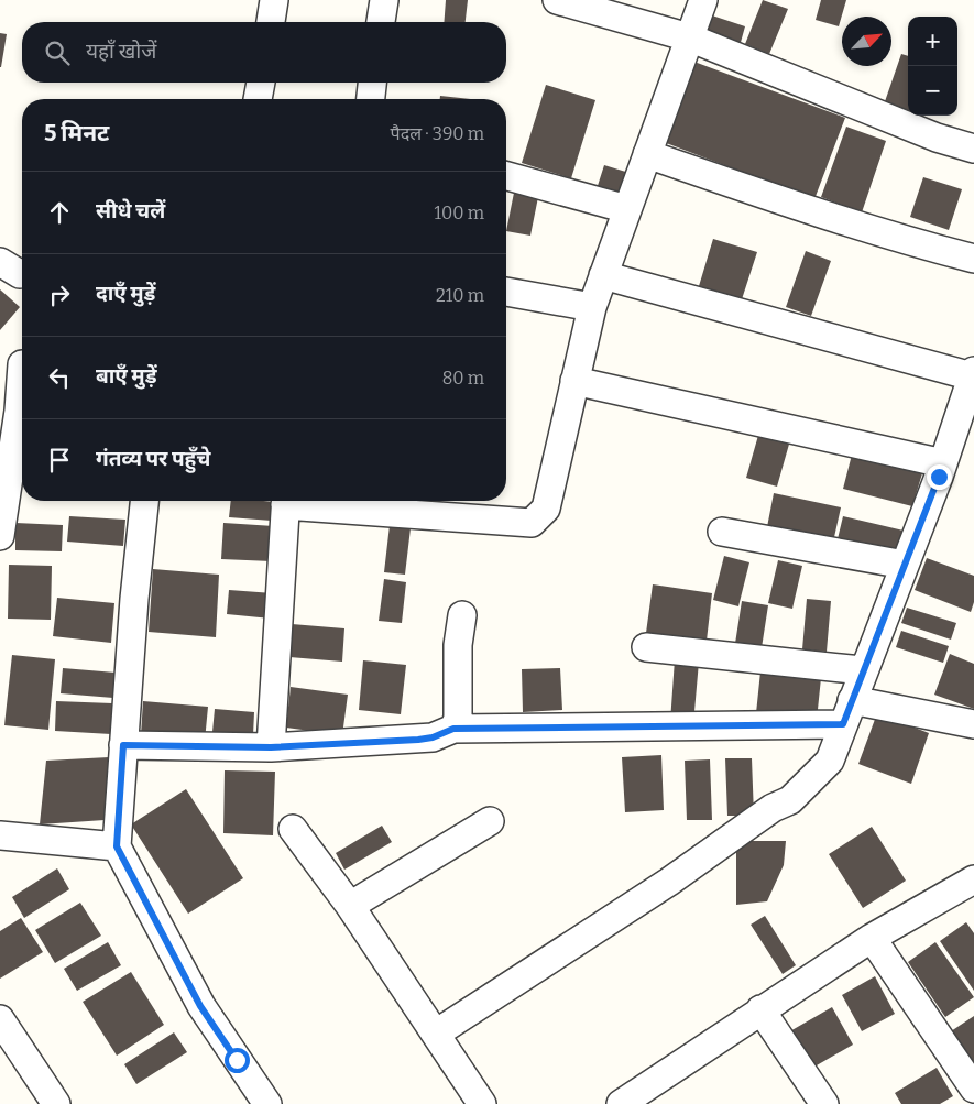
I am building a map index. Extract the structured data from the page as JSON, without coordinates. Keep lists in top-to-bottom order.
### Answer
{
  "north": "top right",
  "page": {
    "map_buttons": ["+", "−"],
    "search": "यहाँ खोजें",
    "heading": ["5 मिनट", "पैदल · 390 m"],
    "list": [
      ["सीधे चलें", "100 m"],
      ["दाएँ मुड़ें", "210 m"],
      ["बाएँ मुड़ें", "80 m"],
      "गंतव्य पर पहुँचे"
    ]
  }
}
